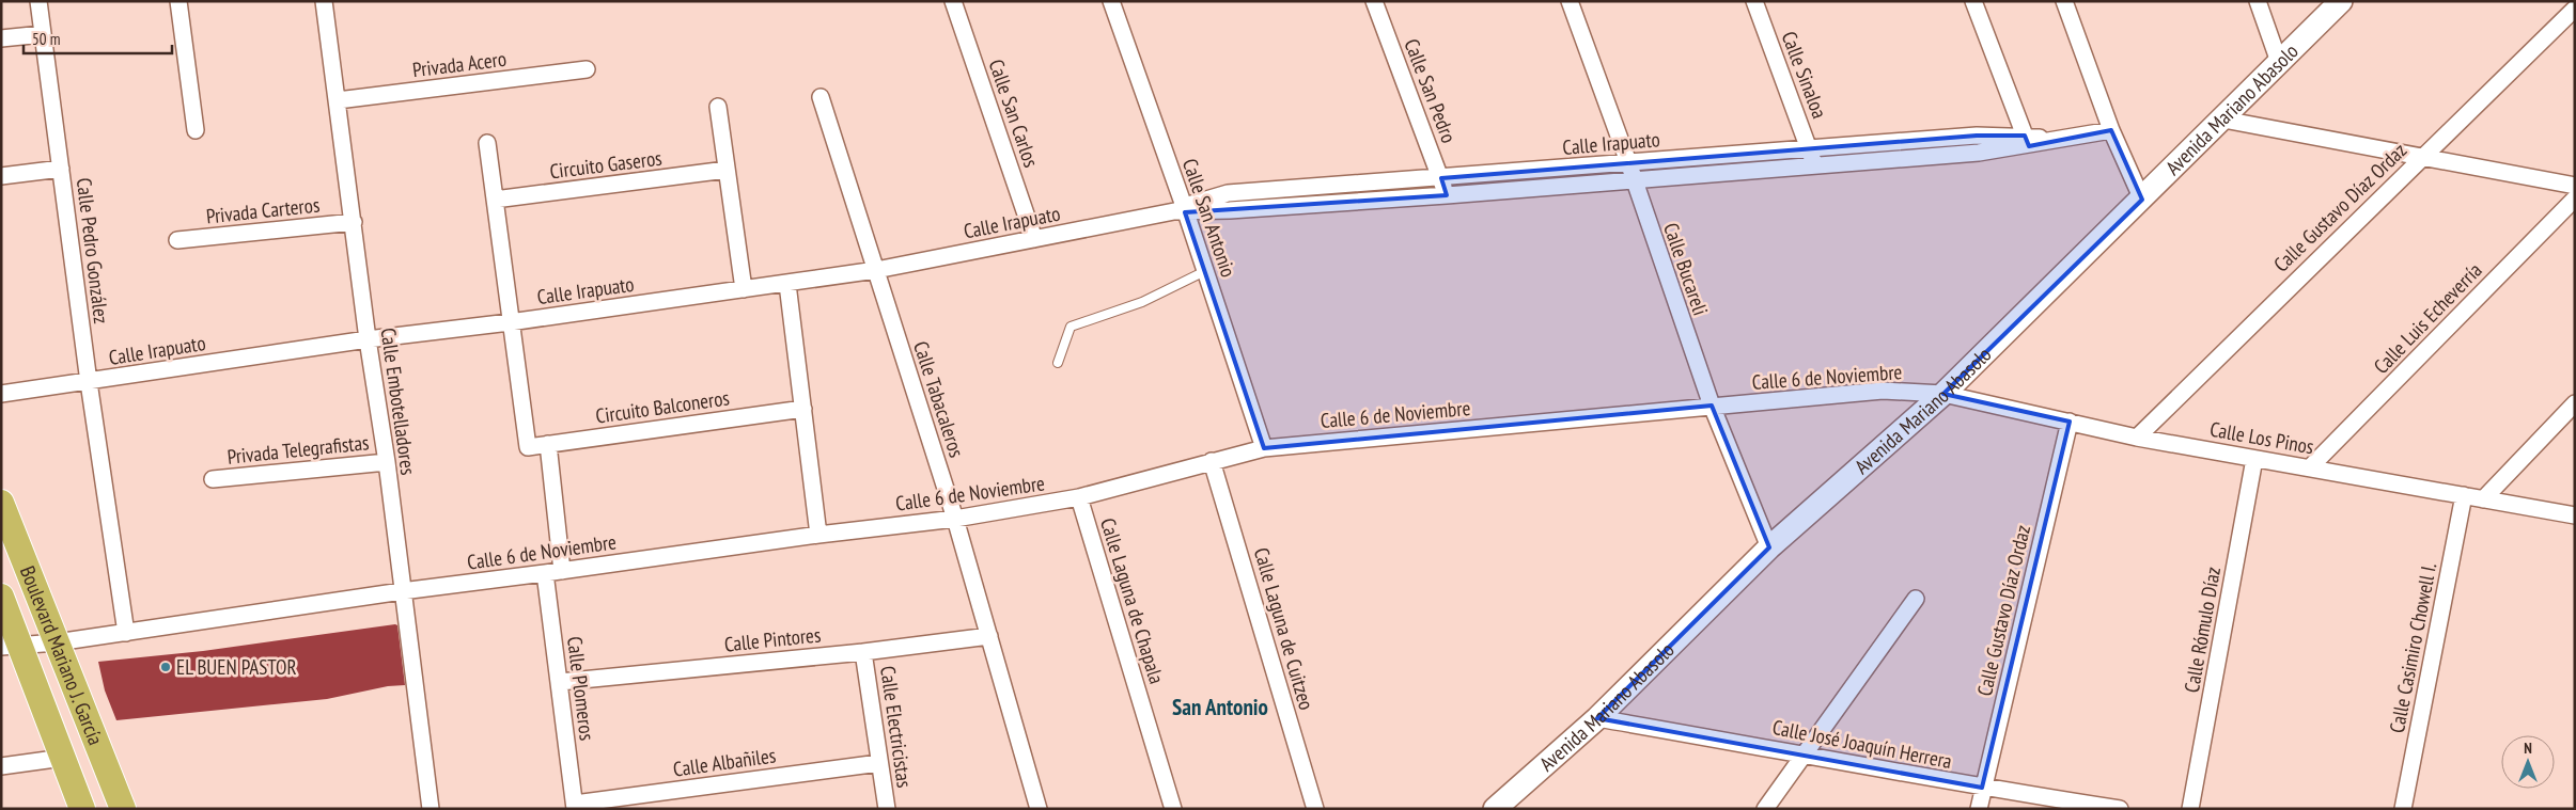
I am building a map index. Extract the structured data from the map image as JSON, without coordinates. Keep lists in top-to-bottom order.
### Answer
{
  "streets": {
    "main road": ["Boulevard Mariano J. García"],
    "street": [
      "Privada Acero",
      "Calle Sinaloa",
      "Calle San Pedro",
      "Avenida Mariano Abasolo",
      "Calle San Carlos",
      "Calle Irapuato",
      "Circuito Gaseros",
      "Calle Gustavo Díaz Ordaz",
      "Privada Carteros",
      "Calle San Antonio",
      "Calle Pedro González",
      "Calle Bucareli",
      "Calle Luis Echeverría",
      "Calle 6 de Noviembre",
      "Calle Tabacaleros",
      "Calle Embotelladores",
      "Circuito Balconeros",
      "Calle Los Pinos",
      "Privada Telegrafistas",
      "Calle Laguna de Chapala",
      "Calle Laguna de Cuitzeo",
      "Calle Rómulo Díaz",
      "Calle Pintores",
      "Calle Casimiro Chowell I.",
      "Calle Plomeros",
      "Calle Electricistas",
      "Calle José Joaquín Herrera",
      "Calle Albañiles"
    ]
  },
  "crossings": [
    ["Privada Acero", "Calle Embotelladores"],
    ["Calle Sinaloa", "Calle Irapuato"],
    ["Calle San Pedro", "Calle Irapuato"],
    ["Avenida Mariano Abasolo", "Calle Bucareli"],
    ["Avenida Mariano Abasolo", "Calle 6 de Noviembre"],
    ["Avenida Mariano Abasolo", "Calle Los Pinos"],
    ["Avenida Mariano Abasolo", "Calle José Joaquín Herrera"],
    ["Calle San Carlos", "Calle Irapuato"],
    ["Calle Irapuato", "Calle San Antonio"],
    ["Calle Irapuato", "Calle Pedro González"],
    ["Calle Irapuato", "Calle Bucareli"],
    ["Calle Irapuato", "Calle Tabacaleros"],
    ["Calle Irapuato", "Calle Embotelladores"],
    ["Calle Irapuato", "Circuito Balconeros"],
    ["Calle Gustavo Díaz Ordaz", "Calle Los Pinos"],
    ["Calle Gustavo Díaz Ordaz", "Calle José Joaquín Herrera"],
    ["Privada Carteros", "Calle Embotelladores"],
    ["Calle San Antonio", "Calle 6 de Noviembre"],
    ["Calle Pedro González", "Calle 6 de Noviembre"],
    ["Calle Bucareli", "Calle 6 de Noviembre"],
    ["Calle Luis Echeverría", "Calle Los Pinos"],
    ["Calle 6 de Noviembre", "Calle Tabacaleros"],
    ["Calle 6 de Noviembre", "Calle Embotelladores"],
    ["Calle 6 de Noviembre", "Calle Los Pinos"],
    ["Calle 6 de Noviembre", "Calle Laguna de Chapala"],
    ["Calle 6 de Noviembre", "Calle Laguna de Cuitzeo"],
    ["Calle 6 de Noviembre", "Boulevard Mariano J. García"],
    ["Calle 6 de Noviembre", "Calle Plomeros"],
    ["Calle Tabacaleros", "Calle Pintores"],
    ["Calle Embotelladores", "Privada Telegrafistas"],
    ["Calle Los Pinos", "Calle Rómulo Díaz"],
    ["Calle Los Pinos", "Calle Casimiro Chowell I."],
    ["Calle Pintores", "Calle Plomeros"],
    ["Calle Pintores", "Calle Electricistas"],
    ["Calle Plomeros", "Calle Albañiles"],
    ["Calle Electricistas", "Calle Albañiles"]
  ],
  "districts": ["San Antonio"],
  "places": ["EL BUEN PASTOR"],
  "scale_bar": "50 m",
  "north": "top"
}
